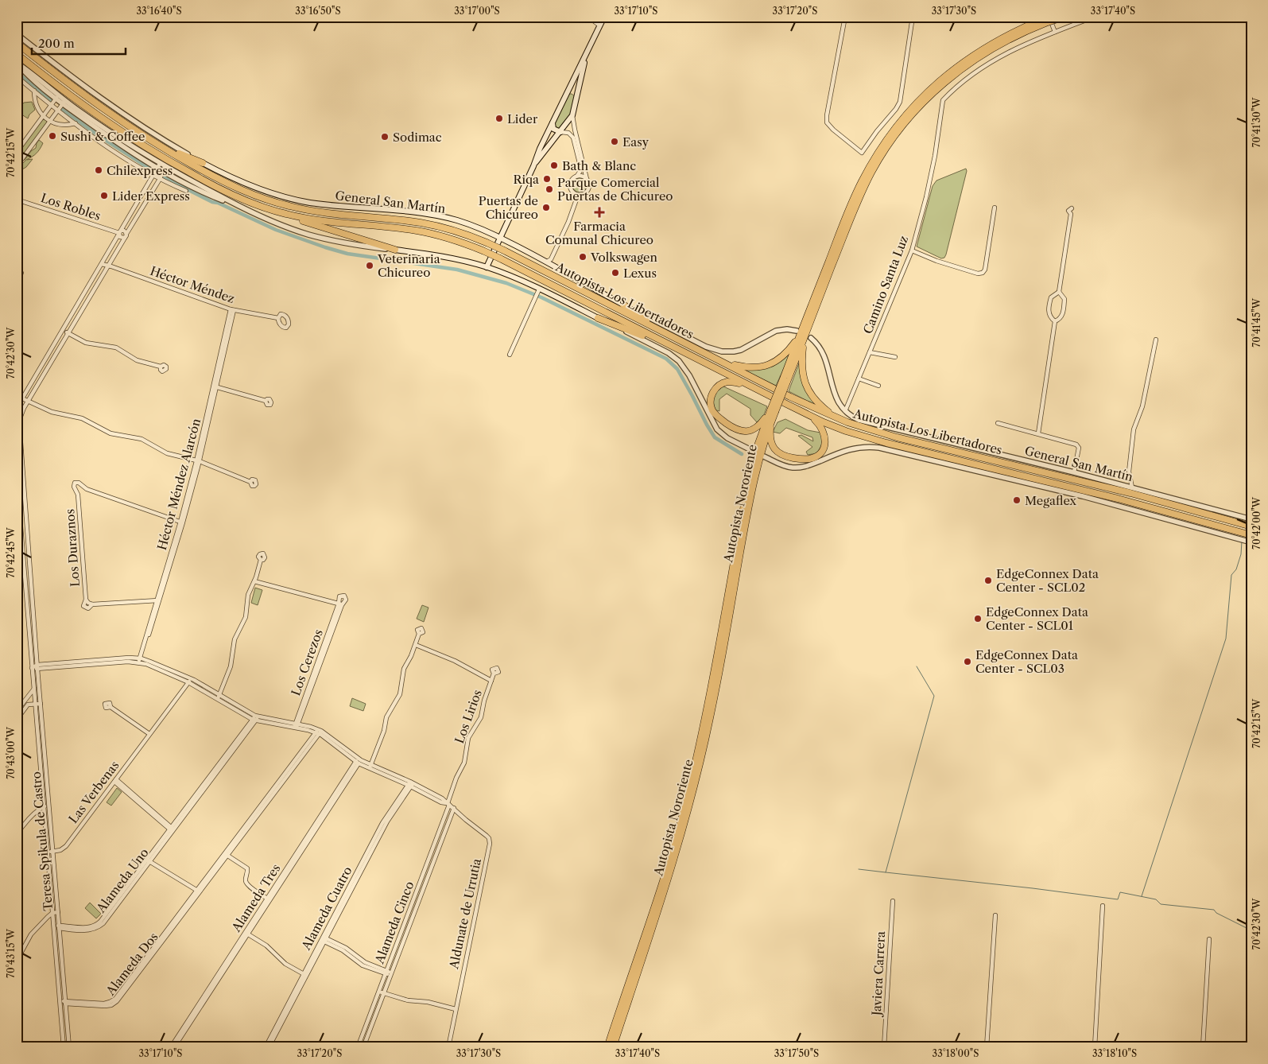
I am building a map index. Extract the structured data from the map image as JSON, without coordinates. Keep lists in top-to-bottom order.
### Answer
{
  "streets": {
    "highway": ["Autopista Los Libertadores", "Autopista Nororiente"],
    "main road": ["General San Martín"],
    "street": [
      "Los Robles",
      "Héctor Méndez",
      "Camino Santa Luz",
      "Héctor Méndez Alarcón",
      "Los Duraznos",
      "Los Cerezos",
      "Los Lirios",
      "Las Verbenas",
      "Teresa Spikula de Castro",
      "Alameda Uno",
      "Alameda Tres",
      "Alameda Cuatro",
      "Aldunate de Urrutia",
      "Alameda Cinco",
      "Alameda Dos",
      "Javiera Carrera"
    ]
  },
  "crossings": [
    ["General San Martín", "Camino Santa Luz"],
    ["General San Martín", "Autopista Nororiente"],
    ["Héctor Méndez", "Héctor Méndez Alarcón"],
    ["Héctor Méndez", "Teresa Spikula de Castro"],
    ["Héctor Méndez Alarcón", "Los Duraznos"],
    ["Héctor Méndez Alarcón", "Aldunate de Urrutia"],
    ["Los Cerezos", "Aldunate de Urrutia"],
    ["Los Lirios", "Aldunate de Urrutia"],
    ["Los Lirios", "Alameda Cinco"],
    ["Las Verbenas", "Teresa Spikula de Castro"],
    ["Las Verbenas", "Aldunate de Urrutia"],
    ["Teresa Spikula de Castro", "Alameda Uno"],
    ["Teresa Spikula de Castro", "Aldunate de Urrutia"],
    ["Teresa Spikula de Castro", "Alameda Dos"],
    ["Alameda Uno", "Aldunate de Urrutia"],
    ["Alameda Tres", "Aldunate de Urrutia"],
    ["Alameda Cuatro", "Aldunate de Urrutia"],
    ["Aldunate de Urrutia", "Alameda Cinco"],
    ["Aldunate de Urrutia", "Alameda Dos"]
  ],
  "places": {
    "other": [
      "Lider",
      "Sushi & Coffee",
      "Sodimac",
      "Easy",
      "Bath & Blanc",
      "Chilexpress",
      "Riqa",
      "Parque Comercial Puertas de Chicureo",
      "Lider Express",
      "Puertas de Chicureo",
      "Volkswagen",
      "Veterinaria Chicureo",
      "Lexus",
      "Megaflex",
      "EdgeConnex Data Center - SCL02",
      "EdgeConnex Data Center - SCL01",
      "EdgeConnex Data Center - SCL03"
    ],
    "health": ["Farmacia Comunal Chicureo"]
  },
  "scale_bar": "200 m",
  "coordinates": [
    "33°16'40\"S",
    "33°16'50\"S",
    "33°17'00\"S",
    "33°17'10\"S",
    "33°17'20\"S",
    "33°17'30\"S",
    "33°17'40\"S",
    "70°41'30\"W",
    "70°42'15\"W",
    "70°41'45\"W",
    "70°42'30\"W",
    "70°42'00\"W",
    "70°42'45\"W",
    "70°43'00\"W",
    "70°43'15\"W",
    "33°17'50\"S",
    "33°18'00\"S",
    "33°18'10\"S"
  ]
}
